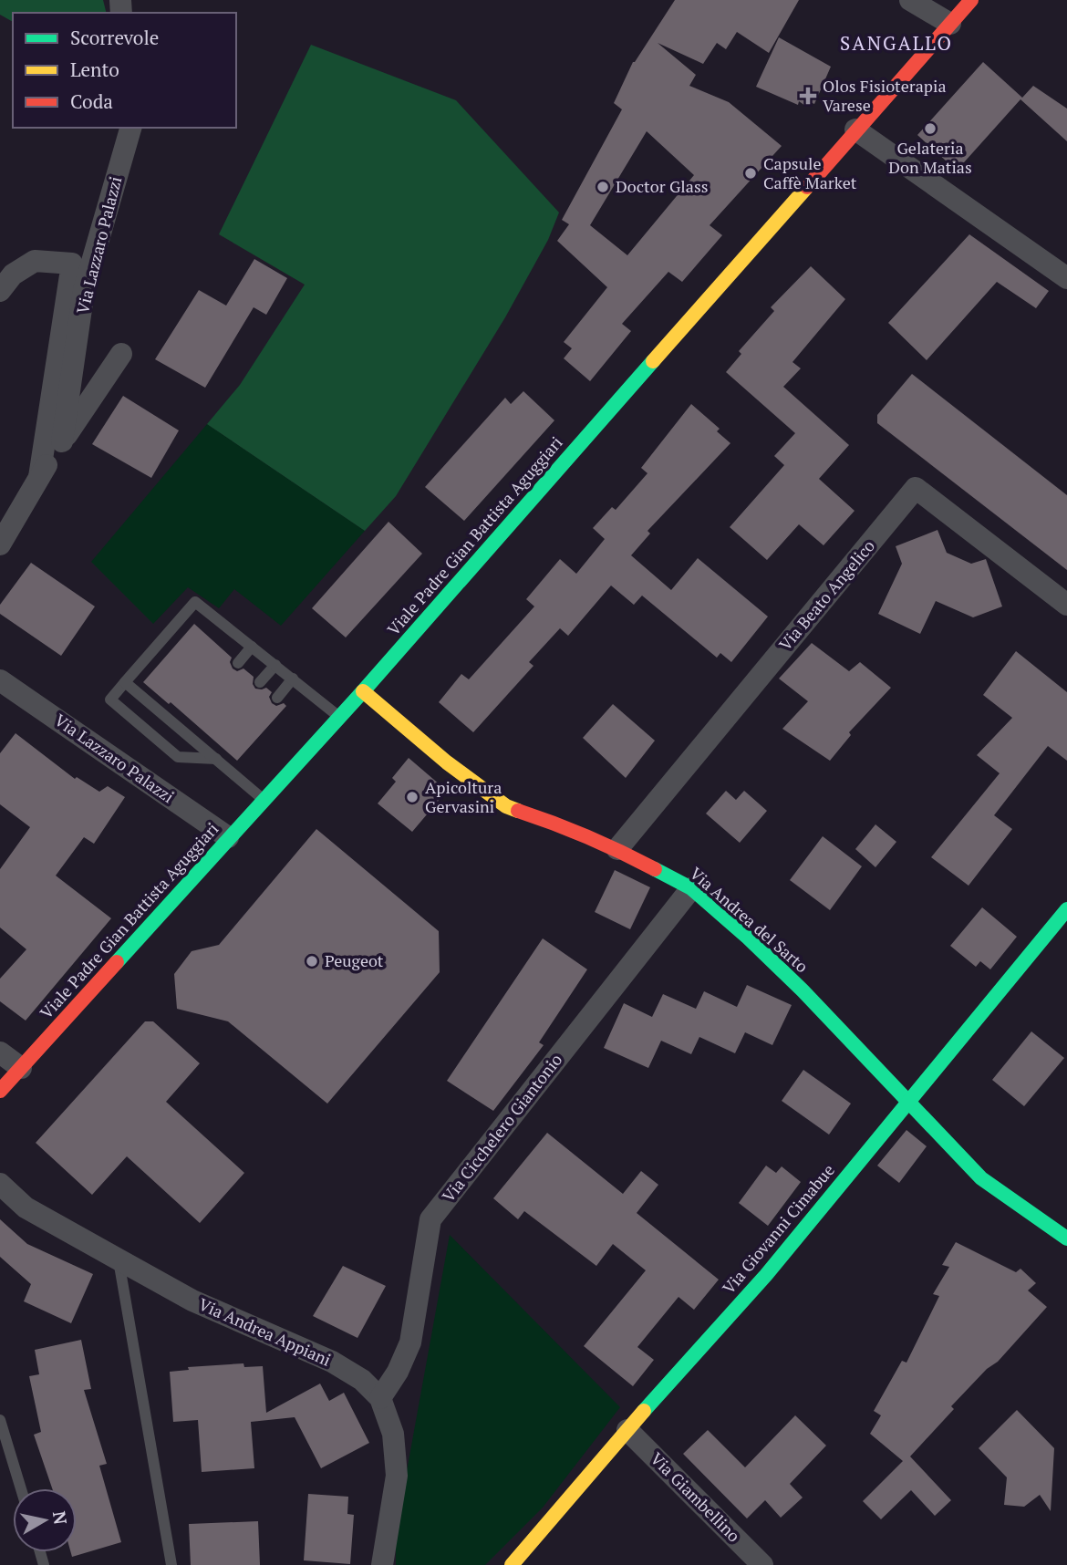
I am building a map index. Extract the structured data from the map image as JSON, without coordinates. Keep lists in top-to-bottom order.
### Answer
{
  "streets": {
    "street": [
      "Via Lazzaro Palazzi",
      "Viale Padre Gian Battista Aguggiari",
      "Via Beato Angelico",
      "Via Andrea del Sarto",
      "Via Cicchelero Giantonio",
      "Via Giovanni Cimabue",
      "Via Andrea Appiani",
      "Via Giambellino"
    ]
  },
  "crossings": [
    ["Via Lazzaro Palazzi", "Viale Padre Gian Battista Aguggiari"],
    ["Viale Padre Gian Battista Aguggiari", "Via Andrea del Sarto"],
    ["Via Beato Angelico", "Via Andrea del Sarto"],
    ["Via Andrea del Sarto", "Via Cicchelero Giantonio"],
    ["Via Andrea del Sarto", "Via Giovanni Cimabue"],
    ["Via Cicchelero Giantonio", "Via Andrea Appiani"],
    ["Via Giovanni Cimabue", "Via Giambellino"]
  ],
  "districts": ["SANGALLO"],
  "places": {
    "health": ["Olos Fisioterapia Varese"],
    "other": [
      "Gelateria Don Matias",
      "Capsule Caffè Market",
      "Doctor Glass",
      "Apicoltura Gervasini",
      "Peugeot"
    ]
  },
  "legend": ["Scorrevole", "Lento", "Coda"],
  "north": "right"
}
